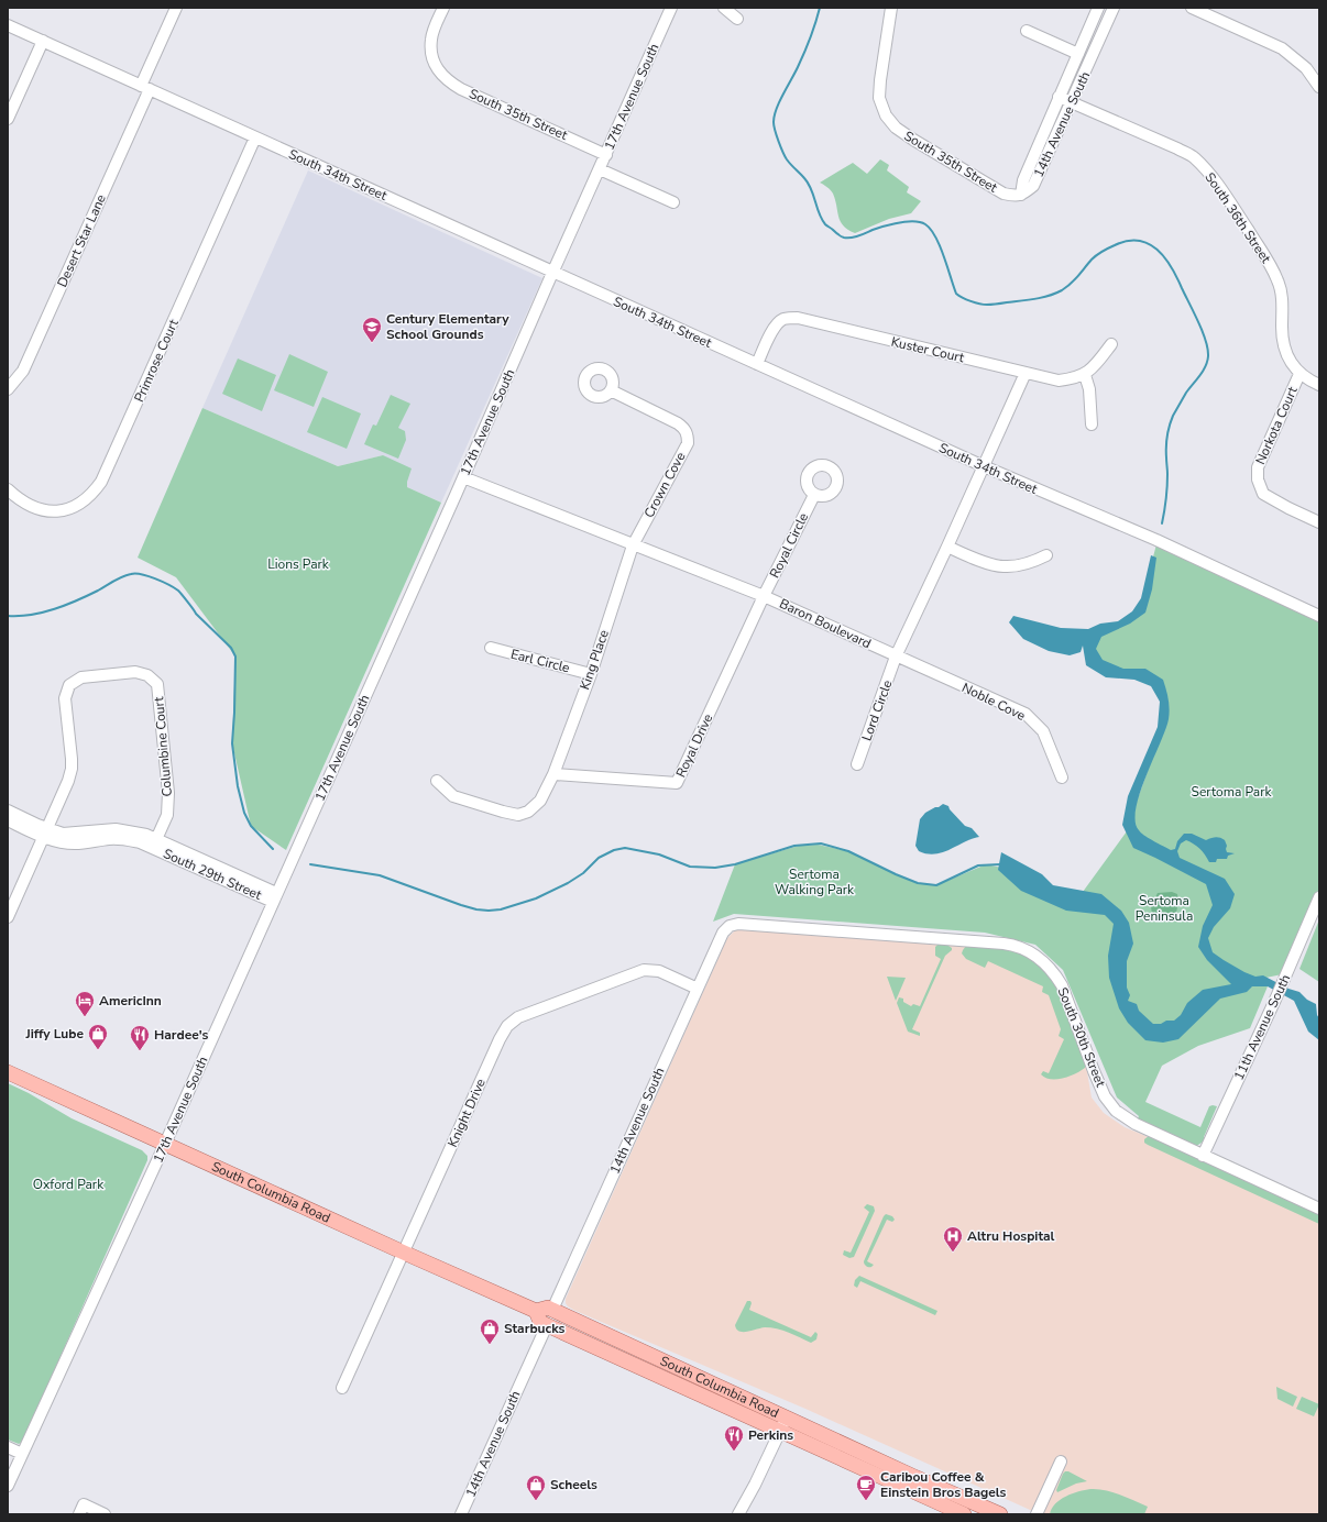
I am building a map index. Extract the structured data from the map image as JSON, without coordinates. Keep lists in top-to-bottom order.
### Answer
{
  "streets": {
    "main road": ["South Columbia Road"],
    "street": [
      "17th Avenue South",
      "South 35th Street",
      "14th Avenue South",
      "South 34th Street",
      "South 36th Street",
      "Desert Star Lane",
      "Kuster Court",
      "Primrose Court",
      "Norkota Court",
      "Crown Cove",
      "Royal Circle",
      "Baron Boulevard",
      "King Place",
      "Earl Circle",
      "Noble Cove",
      "Lord Circle",
      "Royal Drive",
      "Columbine Court",
      "South 29th Street",
      "11th Avenue South",
      "South 30th Street",
      "Knight Drive"
    ]
  },
  "crossings": [
    ["17th Avenue South", "South 35th Street"],
    ["17th Avenue South", "South 34th Street"],
    ["17th Avenue South", "Baron Boulevard"],
    ["17th Avenue South", "South 29th Street"],
    ["17th Avenue South", "South Columbia Road"],
    ["South 35th Street", "14th Avenue South"],
    ["14th Avenue South", "South 36th Street"],
    ["14th Avenue South", "South 30th Street"],
    ["14th Avenue South", "Knight Drive"],
    ["14th Avenue South", "South Columbia Road"],
    ["South 34th Street", "Desert Star Lane"],
    ["South 34th Street", "Kuster Court"],
    ["South 34th Street", "Primrose Court"],
    ["South 36th Street", "Norkota Court"],
    ["Crown Cove", "Baron Boulevard"],
    ["Crown Cove", "King Place"],
    ["Royal Circle", "Baron Boulevard"],
    ["Royal Circle", "Royal Drive"],
    ["Baron Boulevard", "King Place"],
    ["Baron Boulevard", "Noble Cove"],
    ["Baron Boulevard", "Lord Circle"],
    ["Baron Boulevard", "Royal Drive"],
    ["King Place", "Earl Circle"],
    ["King Place", "Royal Drive"],
    ["Noble Cove", "Lord Circle"],
    ["Columbine Court", "South 29th Street"],
    ["11th Avenue South", "South 30th Street"],
    ["Knight Drive", "South Columbia Road"]
  ],
  "parks": [
    "Lions Park",
    "Sertoma Park",
    "Sertoma Walking Park",
    "Sertoma Peninsula",
    "Oxford Park"
  ],
  "places": {
    "school or university": ["Century Elementary School Grounds"],
    "hotel": ["AmericInn"],
    "shop": ["Jiffy Lube", "Starbucks", "Scheels"],
    "restaurant": ["Hardee's", "Perkins"],
    "hospital": ["Altru Hospital"],
    "cafe": ["Caribou Coffee & Einstein Bros Bagels"]
  }
}
